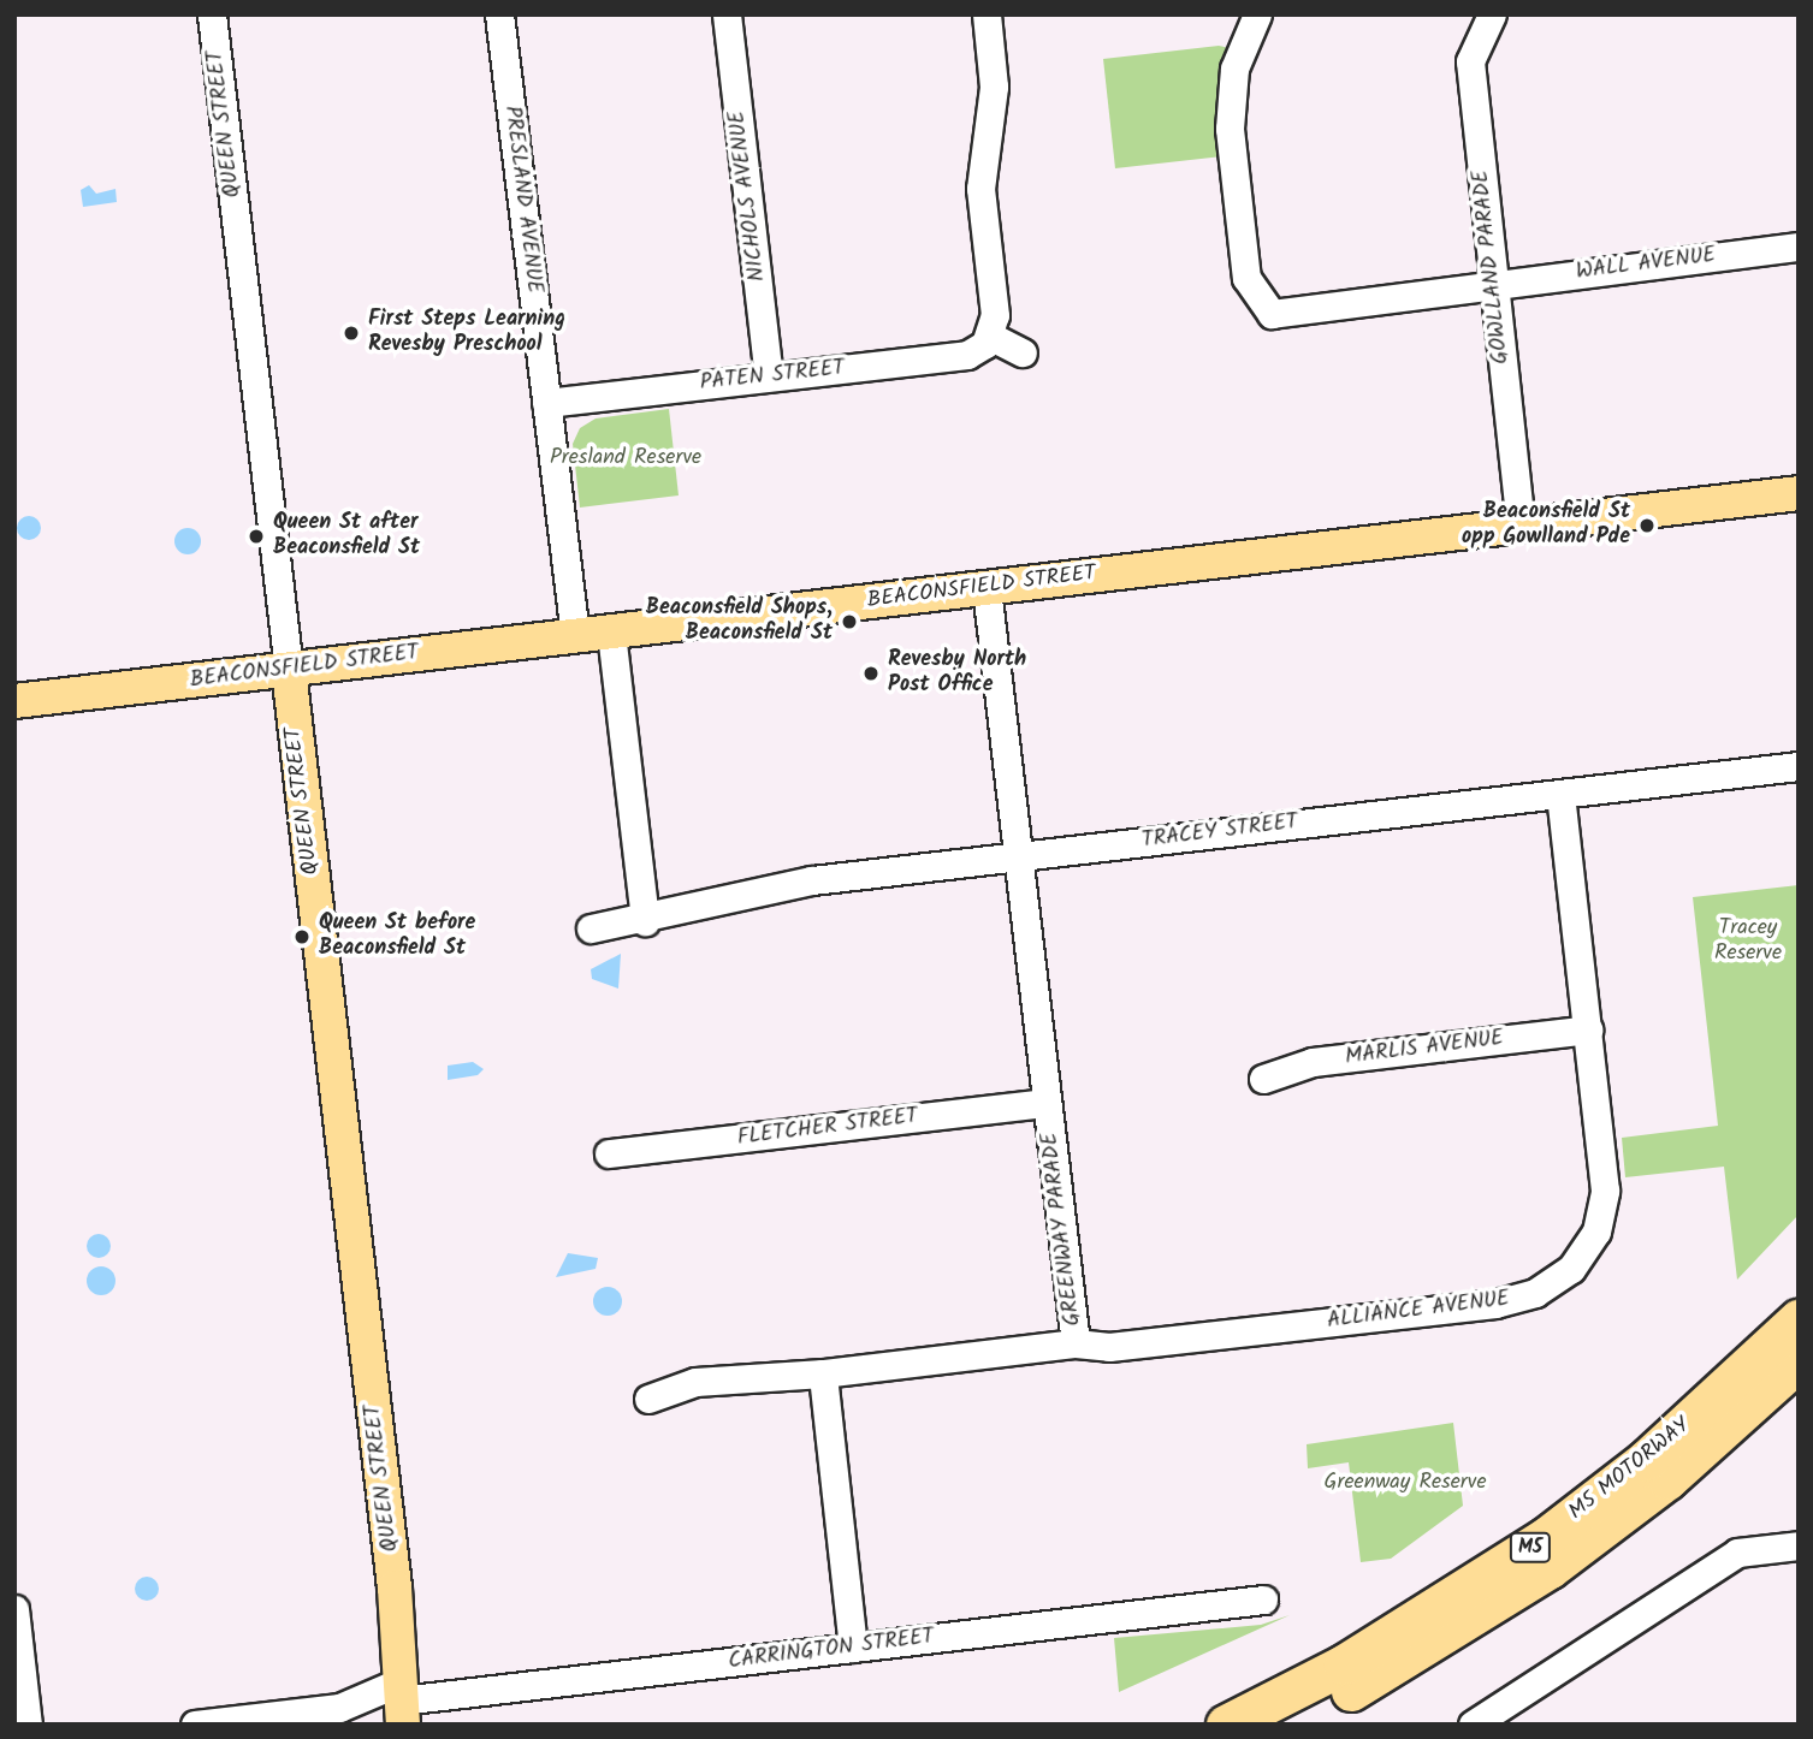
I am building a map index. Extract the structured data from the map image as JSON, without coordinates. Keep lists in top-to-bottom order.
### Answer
{
  "streets": {
    "highway": ["M5 MOTORWAY", "M5"],
    "main road": ["QUEEN STREET", "BEACONSFIELD STREET"],
    "street": [
      "NICHOLS AVENUE",
      "PRESLAND AVENUE",
      "WALL AVENUE",
      "GOWLLAND PARADE",
      "PATEN STREET",
      "TRACEY STREET",
      "MARLIS AVENUE",
      "FLETCHER STREET",
      "GREENWAY PARADE",
      "ALLIANCE AVENUE",
      "CARRINGTON STREET"
    ]
  },
  "crossings": [
    ["QUEEN STREET", "BEACONSFIELD STREET"],
    ["QUEEN STREET", "CARRINGTON STREET"],
    ["NICHOLS AVENUE", "PATEN STREET"],
    ["PRESLAND AVENUE", "PATEN STREET"],
    ["PRESLAND AVENUE", "BEACONSFIELD STREET"],
    ["WALL AVENUE", "GOWLLAND PARADE"],
    ["GOWLLAND PARADE", "BEACONSFIELD STREET"],
    ["BEACONSFIELD STREET", "GREENWAY PARADE"],
    ["TRACEY STREET", "GREENWAY PARADE"],
    ["TRACEY STREET", "ALLIANCE AVENUE"],
    ["MARLIS AVENUE", "ALLIANCE AVENUE"],
    ["FLETCHER STREET", "GREENWAY PARADE"],
    ["GREENWAY PARADE", "ALLIANCE AVENUE"]
  ],
  "parks": ["Presland Reserve", "Tracey Reserve", "Greenway Reserve"],
  "places": [
    "First Steps Learning Revesby Preschool",
    "Beaconsfield St opp Gowlland Pde",
    "Queen St after Beaconsfield St",
    "Beaconsfield Shops, Beaconsfield St",
    "Revesby North Post Office",
    "Queen St before Beaconsfield St"
  ]
}
